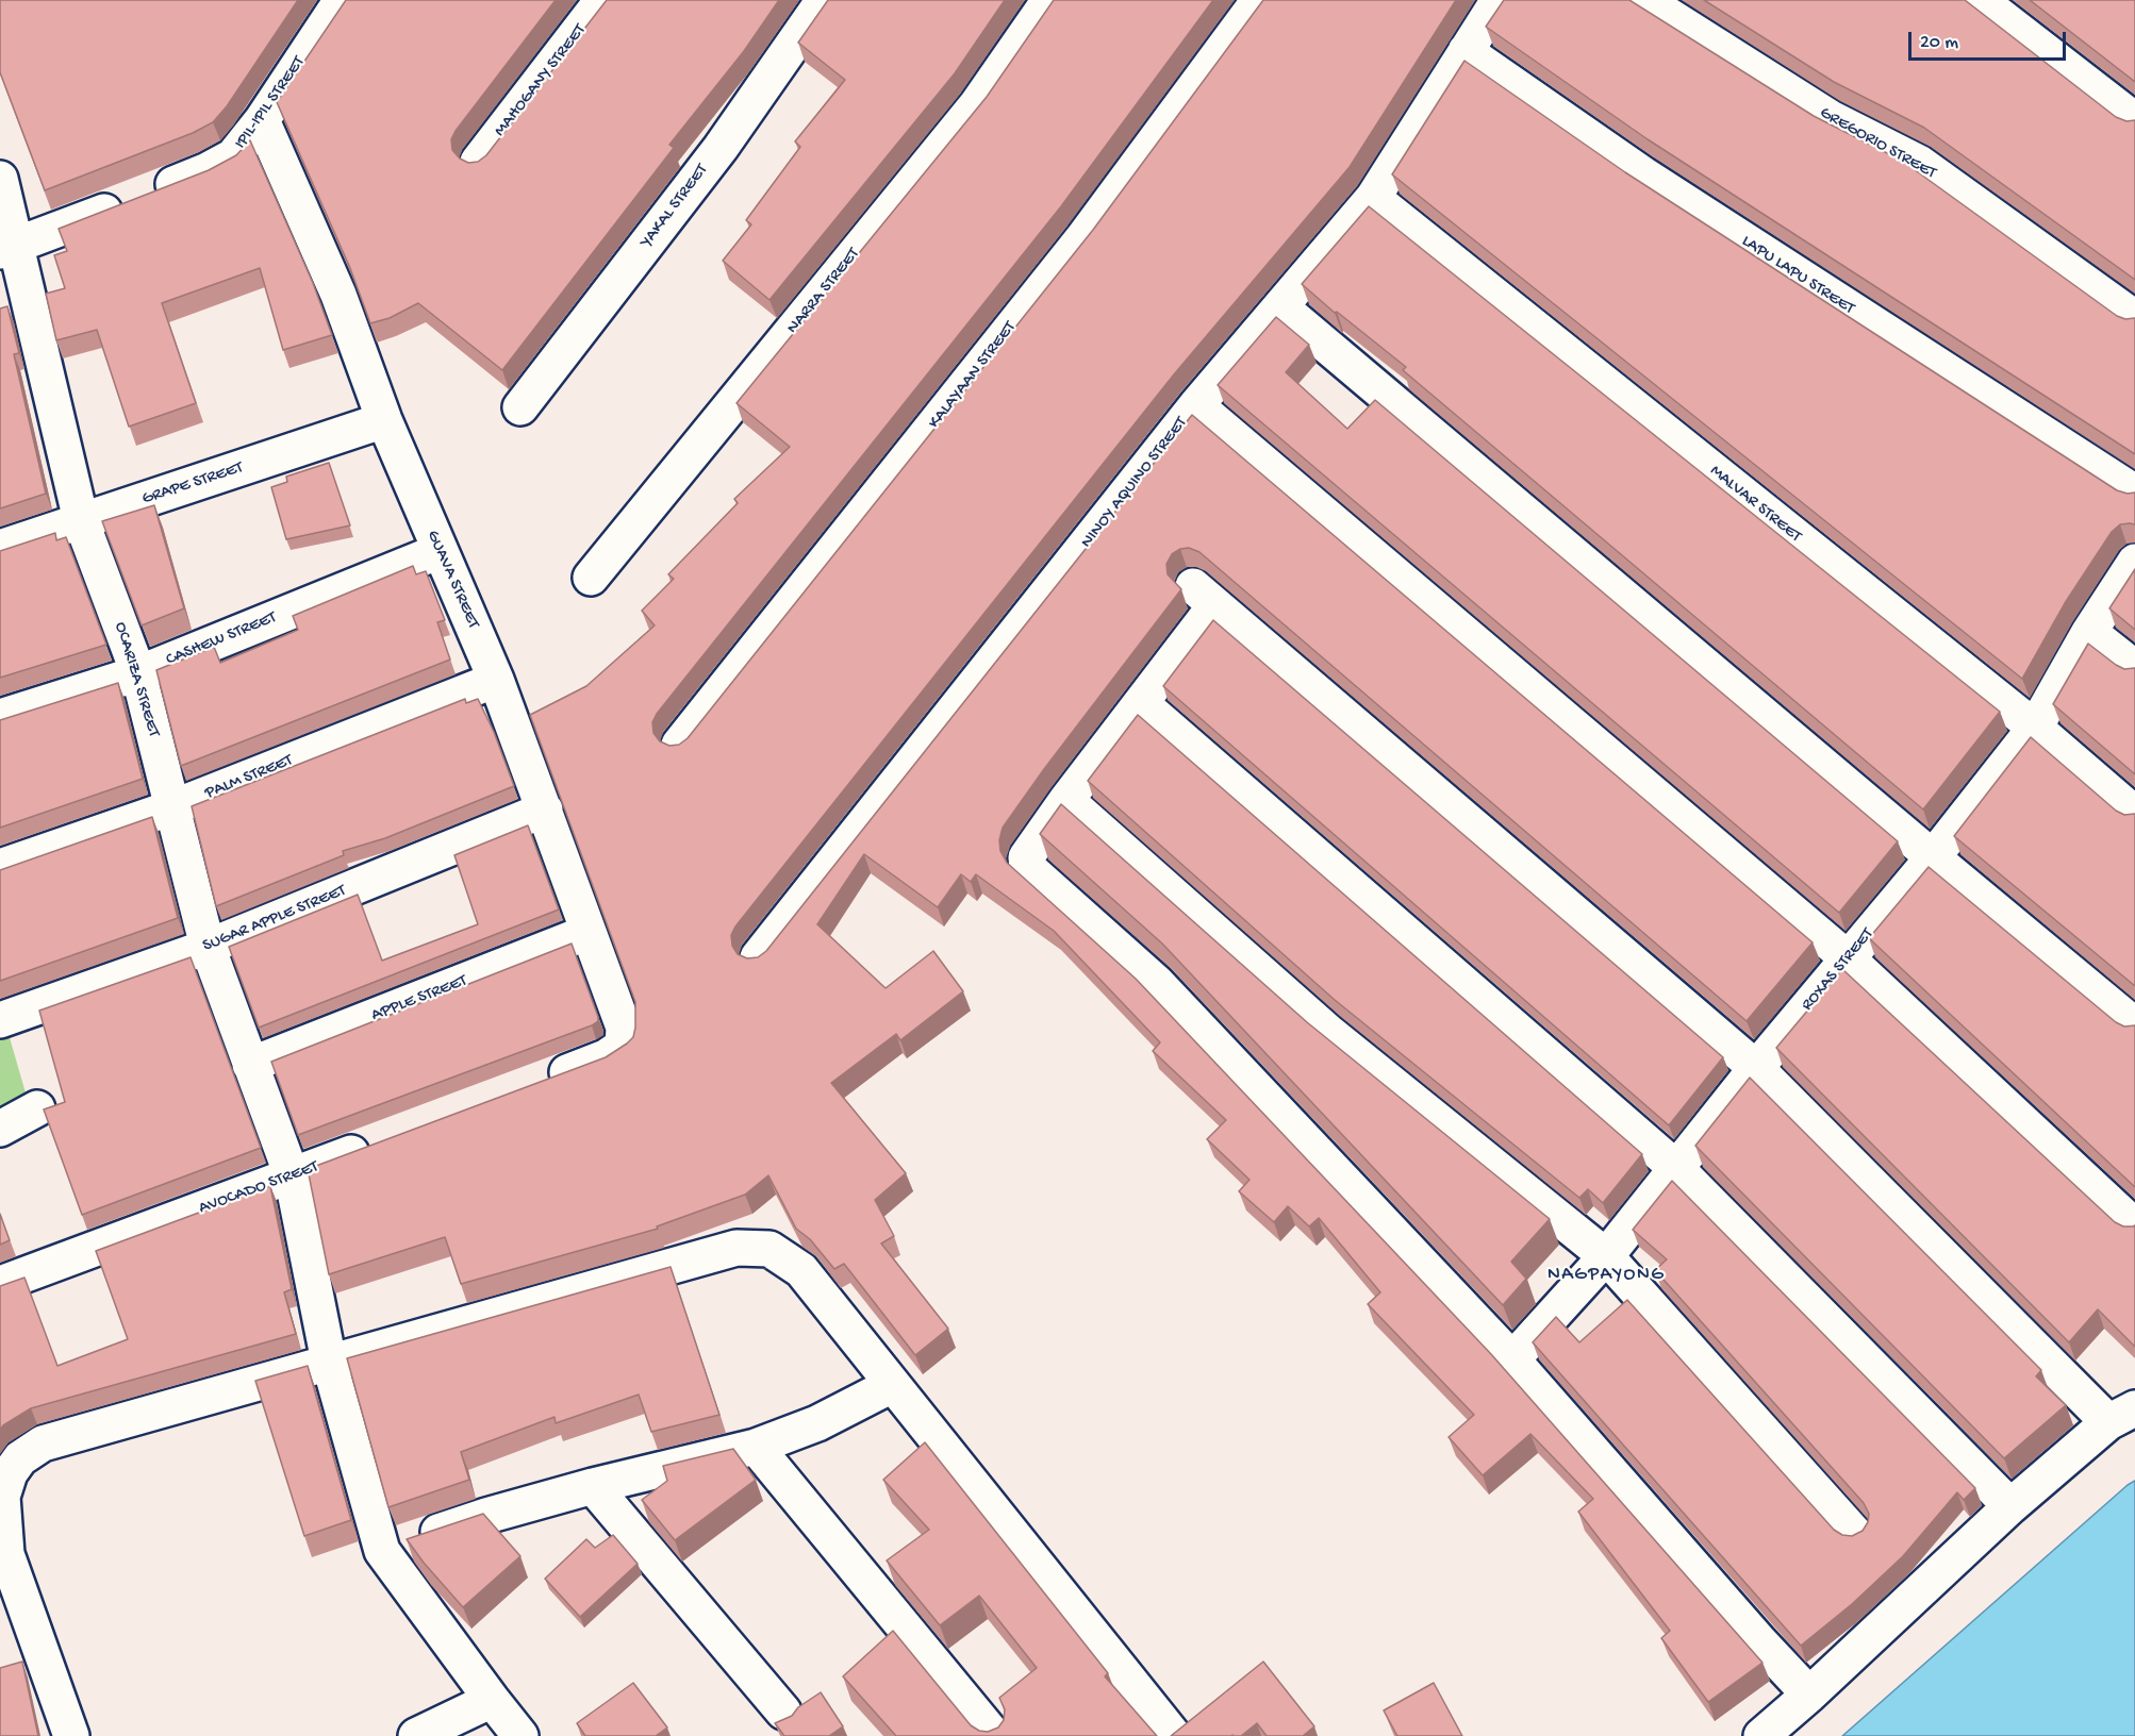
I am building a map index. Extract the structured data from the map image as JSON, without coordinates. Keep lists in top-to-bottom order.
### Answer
{
  "streets": {
    "street": [
      "MAHOGANY STREET",
      "IPIL-IPIL STREET",
      "GREGORIO STREET",
      "YAKAL STREET",
      "LAPU LAPU STREET",
      "NARRA STREET",
      "KALAYAAN STREET",
      "NINOY AQUINO STREET",
      "GRAPE STREET",
      "MALVAR STREET",
      "GUAVA STREET",
      "CASHEW STREET",
      "OCARIZA STREET",
      "PALM STREET",
      "SUGAR APPLE STREET",
      "ROXAS STREET",
      "APPLE STREET",
      "AVOCADO STREET"
    ]
  },
  "crossings": [
    ["IPIL-IPIL STREET", "GUAVA STREET"],
    ["IPIL-IPIL STREET", "OCARIZA STREET"],
    ["LAPU LAPU STREET", "NINOY AQUINO STREET"],
    ["NINOY AQUINO STREET", "MALVAR STREET"],
    ["GRAPE STREET", "GUAVA STREET"],
    ["GRAPE STREET", "OCARIZA STREET"],
    ["MALVAR STREET", "ROXAS STREET"],
    ["GUAVA STREET", "CASHEW STREET"],
    ["GUAVA STREET", "PALM STREET"],
    ["GUAVA STREET", "SUGAR APPLE STREET"],
    ["GUAVA STREET", "APPLE STREET"],
    ["CASHEW STREET", "OCARIZA STREET"],
    ["OCARIZA STREET", "PALM STREET"],
    ["OCARIZA STREET", "SUGAR APPLE STREET"],
    ["OCARIZA STREET", "APPLE STREET"],
    ["OCARIZA STREET", "AVOCADO STREET"]
  ],
  "districts": ["NAGPAYONG"],
  "scale_bar": "20 m"
}
